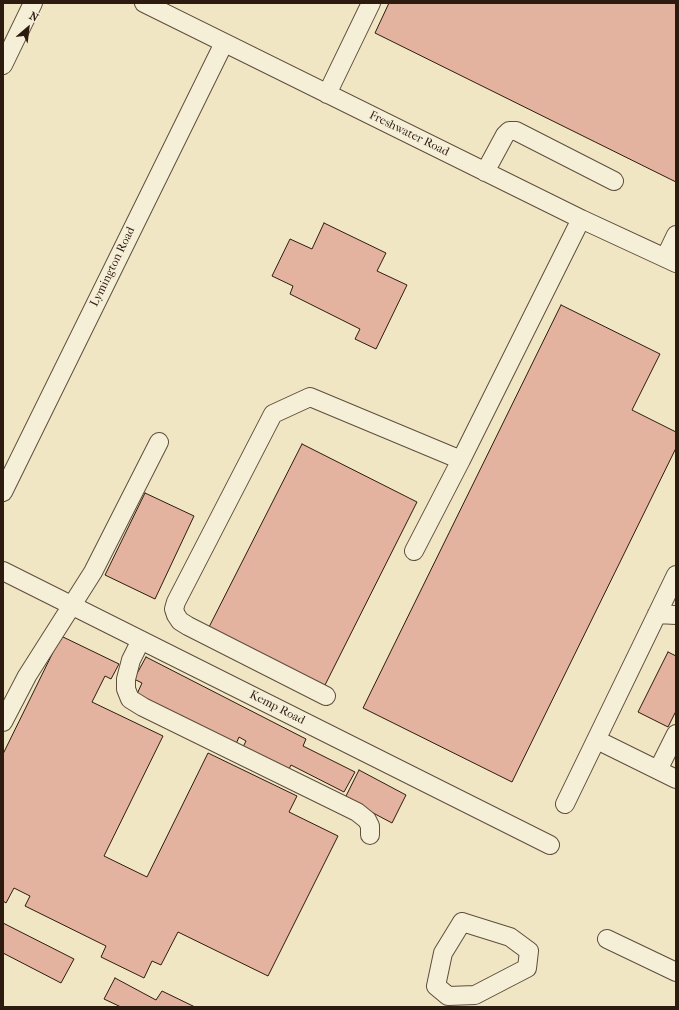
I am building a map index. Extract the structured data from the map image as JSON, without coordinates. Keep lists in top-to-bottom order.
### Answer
{
  "streets": {
    "street": ["Freshwater Road", "Lymington Road", "Kemp Road"]
  },
  "crossings": [
    ["Freshwater Road", "Lymington Road"]
  ],
  "north": "top right"
}
